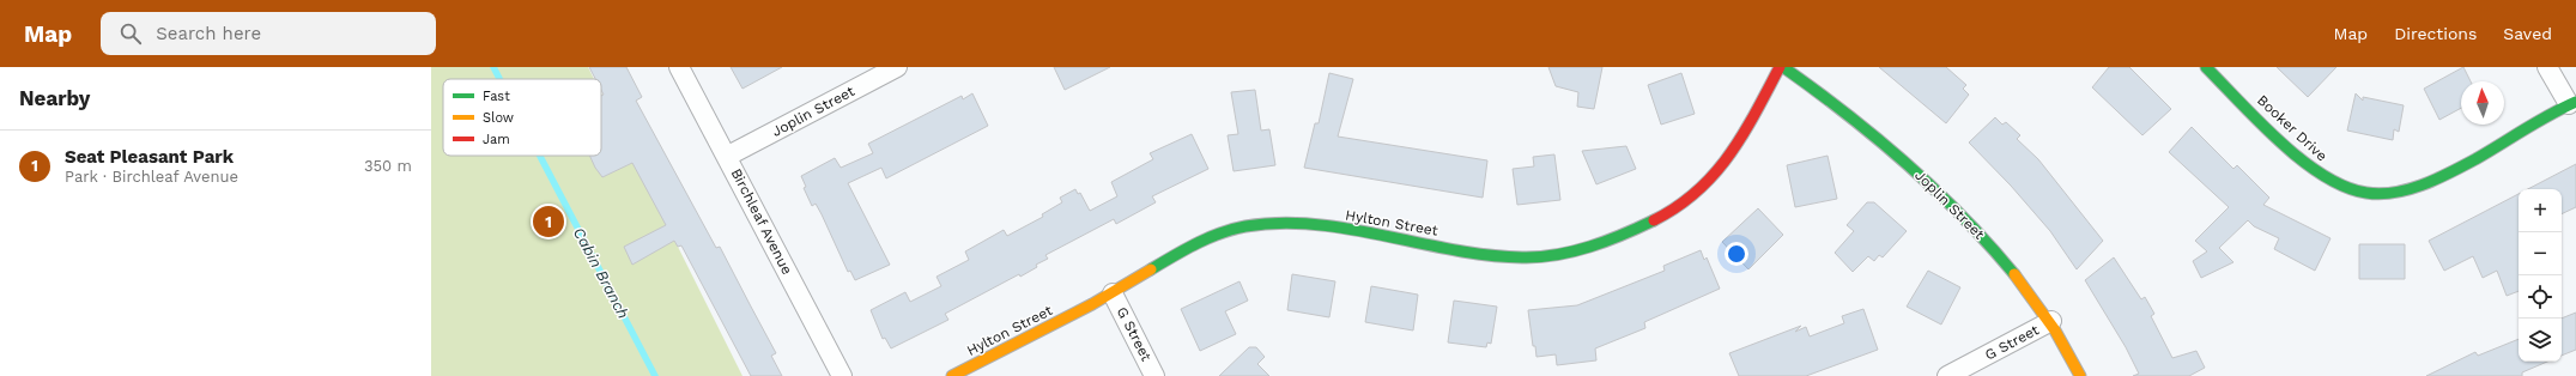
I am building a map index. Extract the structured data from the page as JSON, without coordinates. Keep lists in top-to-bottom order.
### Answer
{
  "streets": {
    "street": [
      "Joplin Street",
      "Booker Drive",
      "Birchleaf Avenue",
      "Hylton Street",
      "G Street"
    ]
  },
  "crossings": [
    ["Joplin Street", "Birchleaf Avenue"],
    ["Joplin Street", "G Street"],
    ["Hylton Street", "G Street"]
  ],
  "water": ["Cabin Branch"],
  "legend": ["Fast", "Slow", "Jam"],
  "north": "top",
  "page": {
    "header": "Map",
    "search": "Search here",
    "nav": ["Map", "Directions", "Saved"],
    "heading": "Nearby",
    "list": [
      {
        "mark": "1",
        "name": "Seat Pleasant Park",
        "note": "Park · Birchleaf Avenue",
        "value": "350 m"
      }
    ],
    "map_buttons": ["+", "−"],
    "pins": "1"
  }
}
